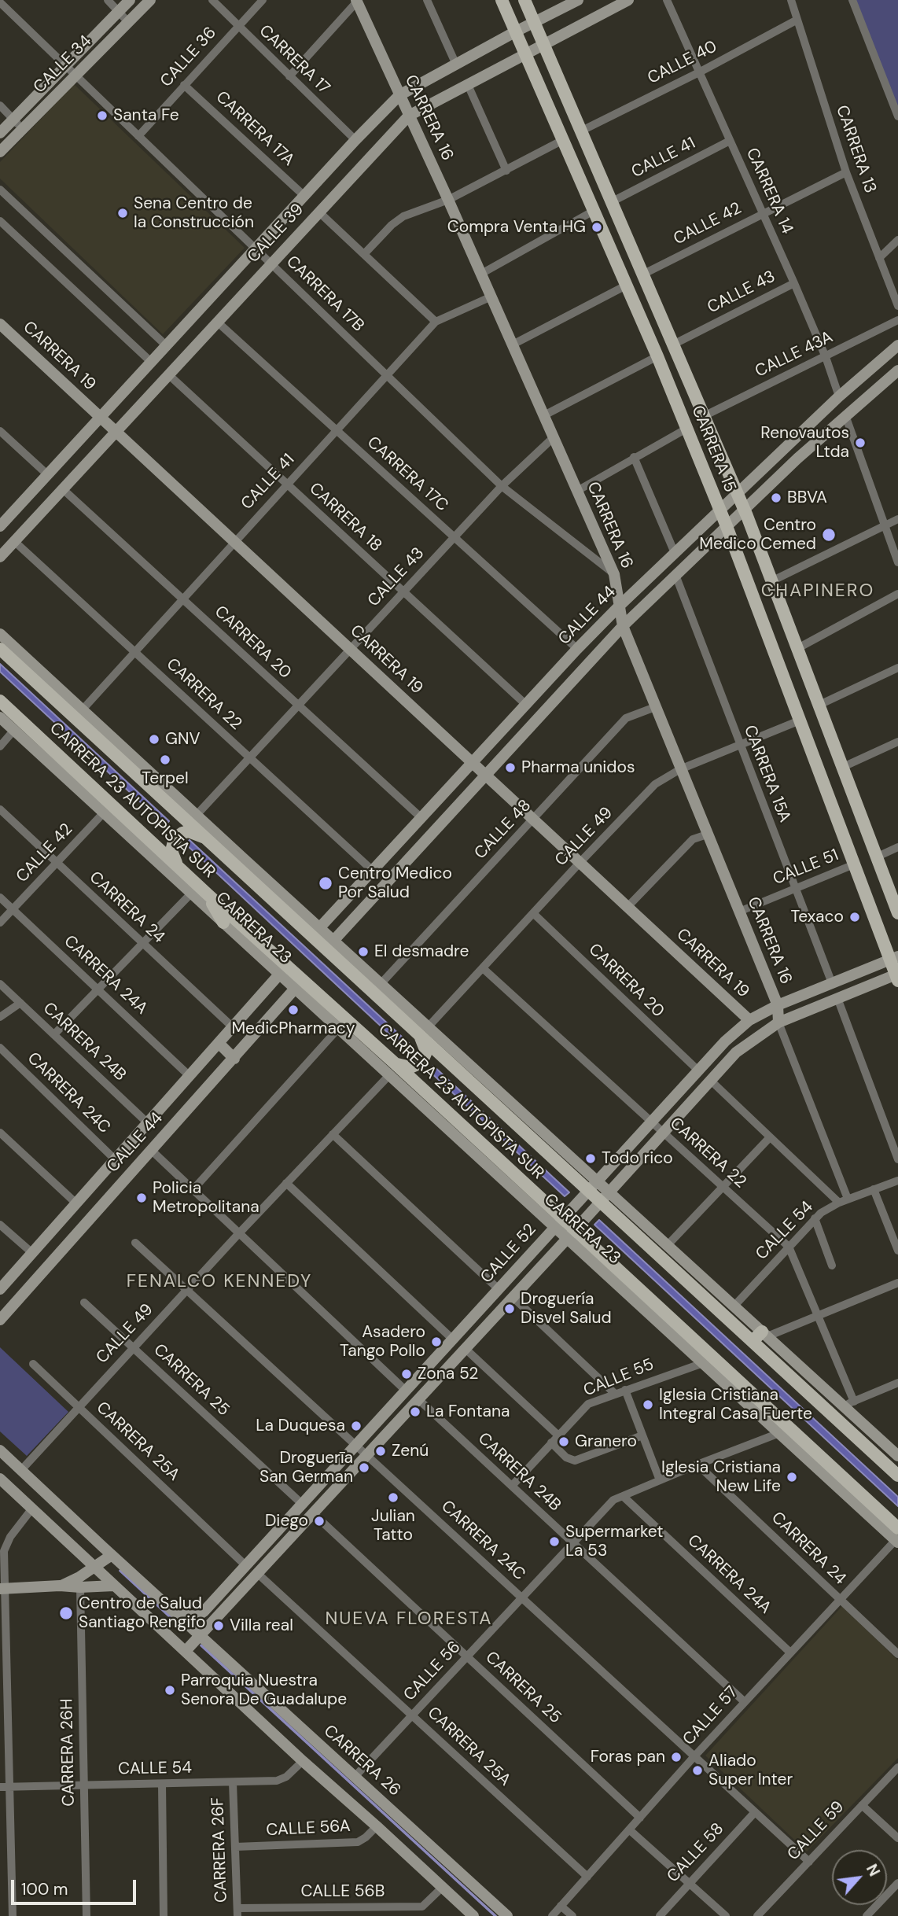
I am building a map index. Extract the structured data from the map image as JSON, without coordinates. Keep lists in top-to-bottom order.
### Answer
{
  "streets": {
    "main road": ["CARRERA 15", "CARRERA 23 AUTOPISTA SUR"],
    "street": [
      "CALLE 36",
      "CARRERA 17",
      "CALLE 40",
      "CALLE 34",
      "CARRERA 16",
      "CARRERA 17A",
      "CARRERA 13",
      "CALLE 41",
      "CARRERA 14",
      "CALLE 42",
      "CALLE 39",
      "CALLE 43",
      "CARRERA 17B",
      "CALLE 43A",
      "CARRERA 19",
      "CARRERA 17C",
      "CARRERA 18",
      "CALLE 44",
      "CARRERA 20",
      "CARRERA 22",
      "CARRERA 15A",
      "CALLE 48",
      "CALLE 49",
      "CALLE 51",
      "CARRERA 24",
      "CARRERA 23",
      "CARRERA 24A",
      "CARRERA 24B",
      "CARRERA 24C",
      "CALLE 54",
      "CALLE 52",
      "CALLE 55",
      "CARRERA 25",
      "CARRERA 25A",
      "CALLE 56",
      "CALLE 57",
      "CARRERA 26H",
      "CARRERA 26",
      "CALLE 56A",
      "CALLE 59",
      "CARRERA 26F",
      "CALLE 58",
      "CALLE 56B"
    ]
  },
  "crossings": [
    ["CALLE 36", "CARRERA 17"],
    ["CALLE 36", "CARRERA 17A"],
    ["CALLE 36", "CARRERA 17B"],
    ["CARRERA 17", "CALLE 39"],
    ["CALLE 40", "CARRERA 13"],
    ["CALLE 40", "CARRERA 14"],
    ["CALLE 40", "CARRERA 15"],
    ["CALLE 34", "CARRERA 17B"],
    ["CARRERA 16", "CALLE 41"],
    ["CARRERA 16", "CALLE 39"],
    ["CARRERA 16", "CALLE 43"],
    ["CARRERA 16", "CARRERA 17B"],
    ["CARRERA 16", "CALLE 44"],
    ["CARRERA 16", "CALLE 48"],
    ["CARRERA 16", "CALLE 49"],
    ["CARRERA 16", "CALLE 51"],
    ["CARRERA 16", "CALLE 54"],
    ["CARRERA 16", "CALLE 52"],
    ["CARRERA 17A", "CALLE 39"],
    ["CARRERA 13", "CALLE 42"],
    ["CALLE 41", "CARRERA 14"],
    ["CALLE 41", "CARRERA 17B"],
    ["CALLE 41", "CARRERA 19"],
    ["CALLE 41", "CARRERA 15"],
    ["CALLE 41", "CARRERA 17C"],
    ["CALLE 41", "CARRERA 18"],
    ["CALLE 41", "CARRERA 20"],
    ["CALLE 41", "CARRERA 22"],
    ["CARRERA 14", "CALLE 42"],
    ["CARRERA 14", "CALLE 43"],
    ["CARRERA 14", "CALLE 43A"],
    ["CARRERA 14", "CALLE 44"],
    ["CALLE 42", "CARRERA 15"],
    ["CALLE 42", "CARRERA 23 AUTOPISTA SUR"],
    ["CALLE 42", "CARRERA 24"],
    ["CALLE 42", "CARRERA 23"],
    ["CALLE 42", "CARRERA 24A"],
    ["CALLE 39", "CARRERA 17B"],
    ["CALLE 39", "CARRERA 19"],
    ["CALLE 39", "CARRERA 15"],
    ["CALLE 39", "CARRERA 17C"],
    ["CALLE 39", "CARRERA 18"],
    ["CALLE 39", "CARRERA 20"],
    ["CALLE 39", "CARRERA 22"],
    ["CALLE 43", "CARRERA 17B"],
    ["CALLE 43", "CARRERA 19"],
    ["CALLE 43", "CARRERA 15"],
    ["CALLE 43", "CARRERA 17C"],
    ["CALLE 43", "CARRERA 18"],
    ["CALLE 43", "CARRERA 20"],
    ["CALLE 43", "CARRERA 22"],
    ["CALLE 43A", "CARRERA 15"],
    ["CARRERA 19", "CALLE 44"],
    ["CARRERA 19", "CALLE 48"],
    ["CARRERA 19", "CALLE 49"],
    ["CARRERA 19", "CALLE 52"],
    ["CARRERA 15", "CALLE 44"],
    ["CARRERA 15", "CALLE 49"],
    ["CARRERA 15", "CALLE 51"],
    ["CARRERA 15", "CALLE 52"],
    ["CARRERA 17C", "CALLE 44"],
    ["CARRERA 18", "CALLE 44"],
    ["CALLE 44", "CARRERA 20"],
    ["CALLE 44", "CARRERA 22"],
    ["CALLE 44", "CARRERA 15A"],
    ["CALLE 44", "CARRERA 24"],
    ["CALLE 44", "CARRERA 23"],
    ["CALLE 44", "CARRERA 24A"],
    ["CALLE 44", "CARRERA 24B"],
    ["CALLE 44", "CARRERA 24C"],
    ["CARRERA 20", "CALLE 49"],
    ["CARRERA 20", "CALLE 52"],
    ["CARRERA 22", "CALLE 49"],
    ["CARRERA 22", "CALLE 54"],
    ["CARRERA 22", "CALLE 52"],
    ["CARRERA 15A", "CALLE 49"],
    ["CARRERA 15A", "CALLE 51"],
    ["CARRERA 15A", "CALLE 52"],
    ["CARRERA 23 AUTOPISTA SUR", "CALLE 49"],
    ["CARRERA 23 AUTOPISTA SUR", "CARRERA 23"],
    ["CARRERA 23 AUTOPISTA SUR", "CALLE 52"],
    ["CARRERA 23 AUTOPISTA SUR", "CALLE 57"],
    ["CALLE 49", "CARRERA 23"],
    ["CALLE 49", "CARRERA 24C"],
    ["CALLE 49", "CARRERA 25"],
    ["CALLE 49", "CARRERA 25A"],
    ["CALLE 49", "CARRERA 26"],
    ["CARRERA 24", "CALLE 56"],
    ["CARRERA 24", "CALLE 57"],
    ["CARRERA 23", "CALLE 52"],
    ["CARRERA 23", "CALLE 55"],
    ["CARRERA 23", "CALLE 56"],
    ["CARRERA 23", "CALLE 57"],
    ["CARRERA 24A", "CALLE 56"],
    ["CARRERA 24A", "CALLE 57"],
    ["CARRERA 24B", "CALLE 52"],
    ["CARRERA 24B", "CALLE 55"],
    ["CARRERA 24B", "CALLE 56"],
    ["CARRERA 24B", "CALLE 57"],
    ["CARRERA 24C", "CALLE 52"],
    ["CARRERA 24C", "CALLE 56"],
    ["CARRERA 24C", "CALLE 57"],
    ["CARRERA 24C", "CALLE 59"],
    ["CARRERA 24C", "CALLE 58"],
    ["CALLE 54", "CARRERA 26H"],
    ["CALLE 54", "CARRERA 26F"],
    ["CALLE 52", "CARRERA 25"],
    ["CALLE 52", "CARRERA 25A"],
    ["CALLE 52", "CARRERA 26"],
    ["CARRERA 25", "CALLE 56"],
    ["CARRERA 25", "CALLE 57"],
    ["CARRERA 25A", "CALLE 56"],
    ["CARRERA 25A", "CALLE 57"],
    ["CALLE 56", "CARRERA 26"],
    ["CALLE 56A", "CARRERA 26F"],
    ["CARRERA 26F", "CALLE 56B"]
  ],
  "districts": ["CHAPINERO", "FENALCO KENNEDY", "NUEVA FLORESTA"],
  "places": [
    "Santa Fe",
    "Sena Centro de la Construcción",
    "Compra Venta HG",
    "Renovautos Ltda",
    "BBVA",
    "Centro Medico Cemed",
    "GNV",
    "Terpel",
    "Pharma unidos",
    "Centro Medico Por Salud",
    "Texaco",
    "El desmadre",
    "MedicPharmacy",
    "Todo rico",
    "Policia Metropolitana",
    "Droguería Disvel Salud",
    "Asadero Tango Pollo",
    "Zona 52",
    "Iglesia Cristiana Integral Casa Fuerte",
    "La Fontana",
    "La Duquesa",
    "Granero",
    "Zenú",
    "Droguerīa San German",
    "Iglesia Cristiana New Life",
    "Julian Tatto",
    "Diego",
    "Supermarket La 53",
    "Centro de Salud Santiago Rengifo",
    "Villa real",
    "Parroquia Nuestra Senora De Guadalupe",
    "Foras pan",
    "Aliado Super Inter"
  ],
  "scale_bar": "100 m",
  "north": "top right"
}
